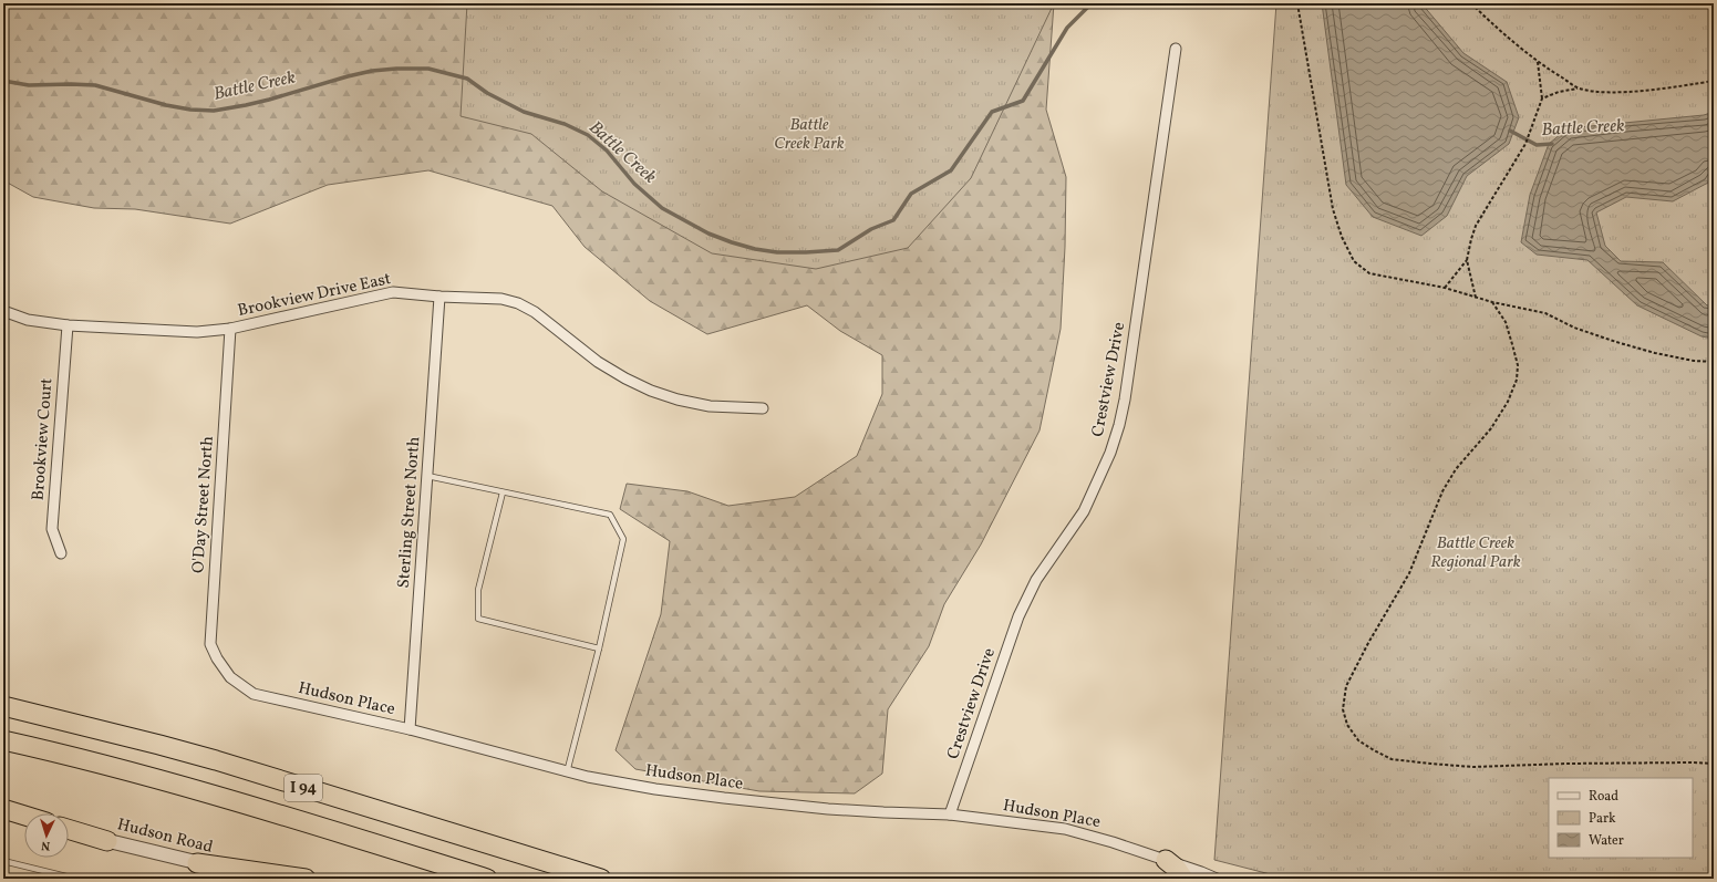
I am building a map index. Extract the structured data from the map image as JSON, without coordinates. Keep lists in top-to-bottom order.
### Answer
{
  "streets": {
    "highway": ["I 94"],
    "street": [
      "Brookview Drive East",
      "Crestview Drive",
      "Brookview Court",
      "O'Day Street North",
      "Sterling Street North",
      "Hudson Place",
      "Hudson Road"
    ]
  },
  "crossings": [
    ["Brookview Drive East", "Brookview Court"],
    ["Brookview Drive East", "O'Day Street North"],
    ["Brookview Drive East", "Sterling Street North"],
    ["Crestview Drive", "Hudson Place"],
    ["O'Day Street North", "Hudson Place"],
    ["Sterling Street North", "Hudson Place"]
  ],
  "water": ["Battle Creek"],
  "parks": ["Battle Creek Park", "Battle Creek Regional Park"],
  "legend": ["Road", "Park", "Water"],
  "north": "bottom"
}
